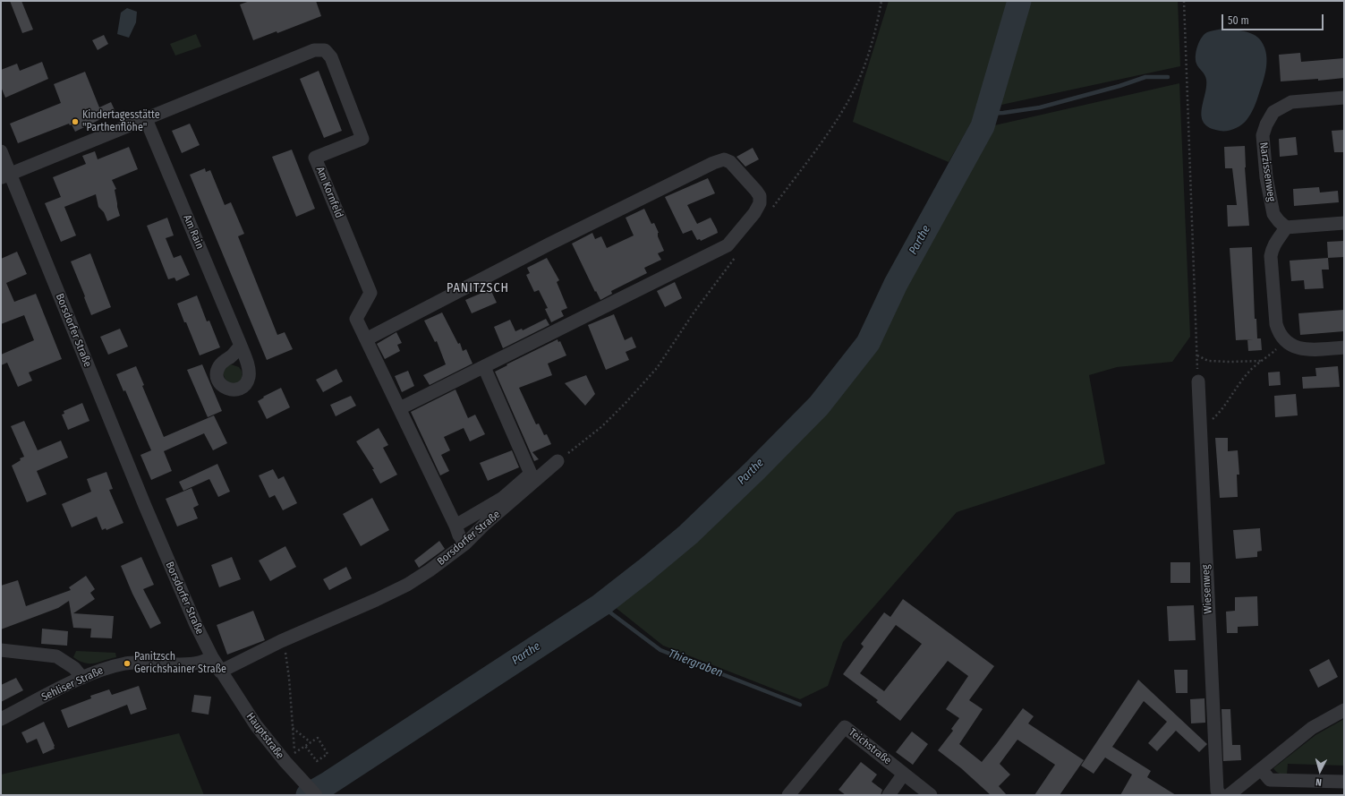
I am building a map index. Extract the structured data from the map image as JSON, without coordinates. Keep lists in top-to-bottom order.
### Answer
{
  "streets": {
    "street": [
      "Narzissenweg",
      "Am Kornfeld",
      "Am Rain",
      "Borsdorfer Straße",
      "Wiesenweg",
      "Sehliser Straße",
      "Hauptstraße",
      "Teichstraße"
    ]
  },
  "crossings": [
    ["Am Kornfeld", "Am Rain"],
    ["Borsdorfer Straße", "Sehliser Straße"],
    ["Borsdorfer Straße", "Hauptstraße"]
  ],
  "districts": ["PANITZSCH"],
  "water": ["Parthe", "Thiergraben"],
  "places": ["Kindertagesstätte \"Parthenflöhe\"", "Panitzsch Gerichshainer Straße"],
  "scale_bar": "50 m",
  "north": "bottom"
}
